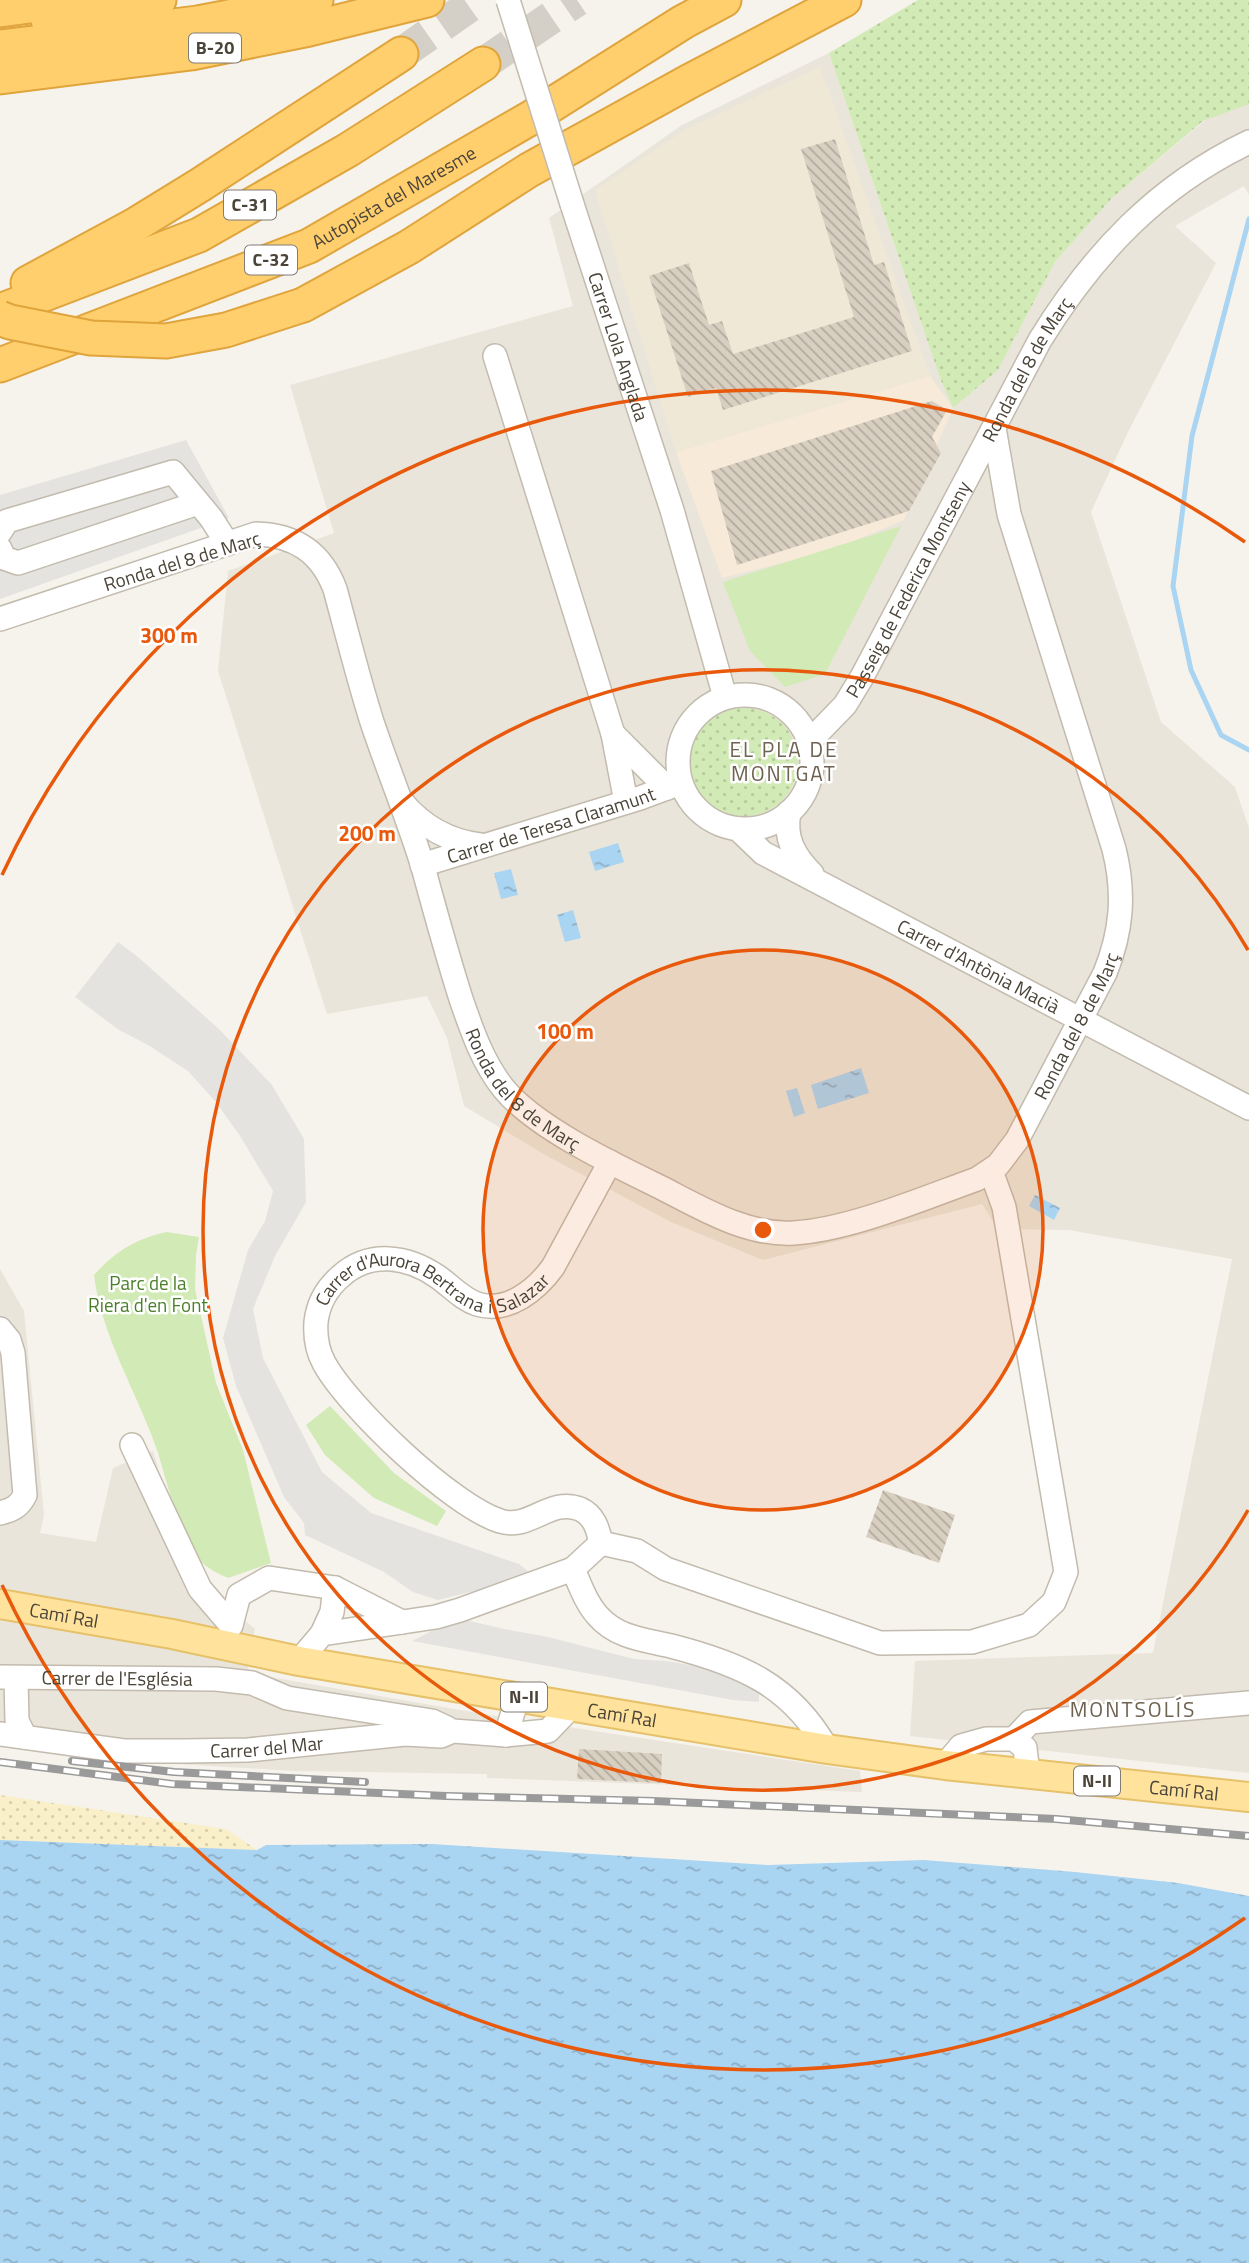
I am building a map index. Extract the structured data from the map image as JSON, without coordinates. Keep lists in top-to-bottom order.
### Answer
{
  "streets": {
    "highway": [
      "B-20",
      "Autopista del Maresme",
      "C-31",
      "C-32"
    ],
    "main road": ["Camí Ral", "N-II"],
    "street": [
      "Carrer Lola Anglada",
      "Ronda del 8 de Març",
      "Passeig de Federica Montseny",
      "Carrer de Teresa Claramunt",
      "Carrer d'Antònia Macià",
      "Carrer d'Aurora Bertrana i Salazar",
      "Carrer de l'Església",
      "Carrer del Mar"
    ]
  },
  "crossings": [
    ["Carrer Lola Anglada", "Passeig de Federica Montseny"],
    ["Carrer Lola Anglada", "Carrer de Teresa Claramunt"],
    ["Carrer Lola Anglada", "Carrer d'Antònia Macià"],
    ["Ronda del 8 de Març", "Passeig de Federica Montseny"],
    ["Ronda del 8 de Març", "Carrer de Teresa Claramunt"],
    ["Ronda del 8 de Març", "Carrer d'Antònia Macià"],
    ["Ronda del 8 de Març", "Carrer d'Aurora Bertrana i Salazar"],
    ["Passeig de Federica Montseny", "Carrer de Teresa Claramunt"],
    ["Passeig de Federica Montseny", "Carrer d'Antònia Macià"],
    ["Carrer de Teresa Claramunt", "Carrer d'Antònia Macià"],
    ["Camí Ral", "Carrer del Mar"],
    ["Carrer de l'Església", "Carrer del Mar"]
  ],
  "districts": ["EL PLA DE MONTGAT", "MONTSOLÍS"],
  "parks": ["Parc de la Riera d'en Font"],
  "rings": ["300 m", "200 m", "100 m"]
}
